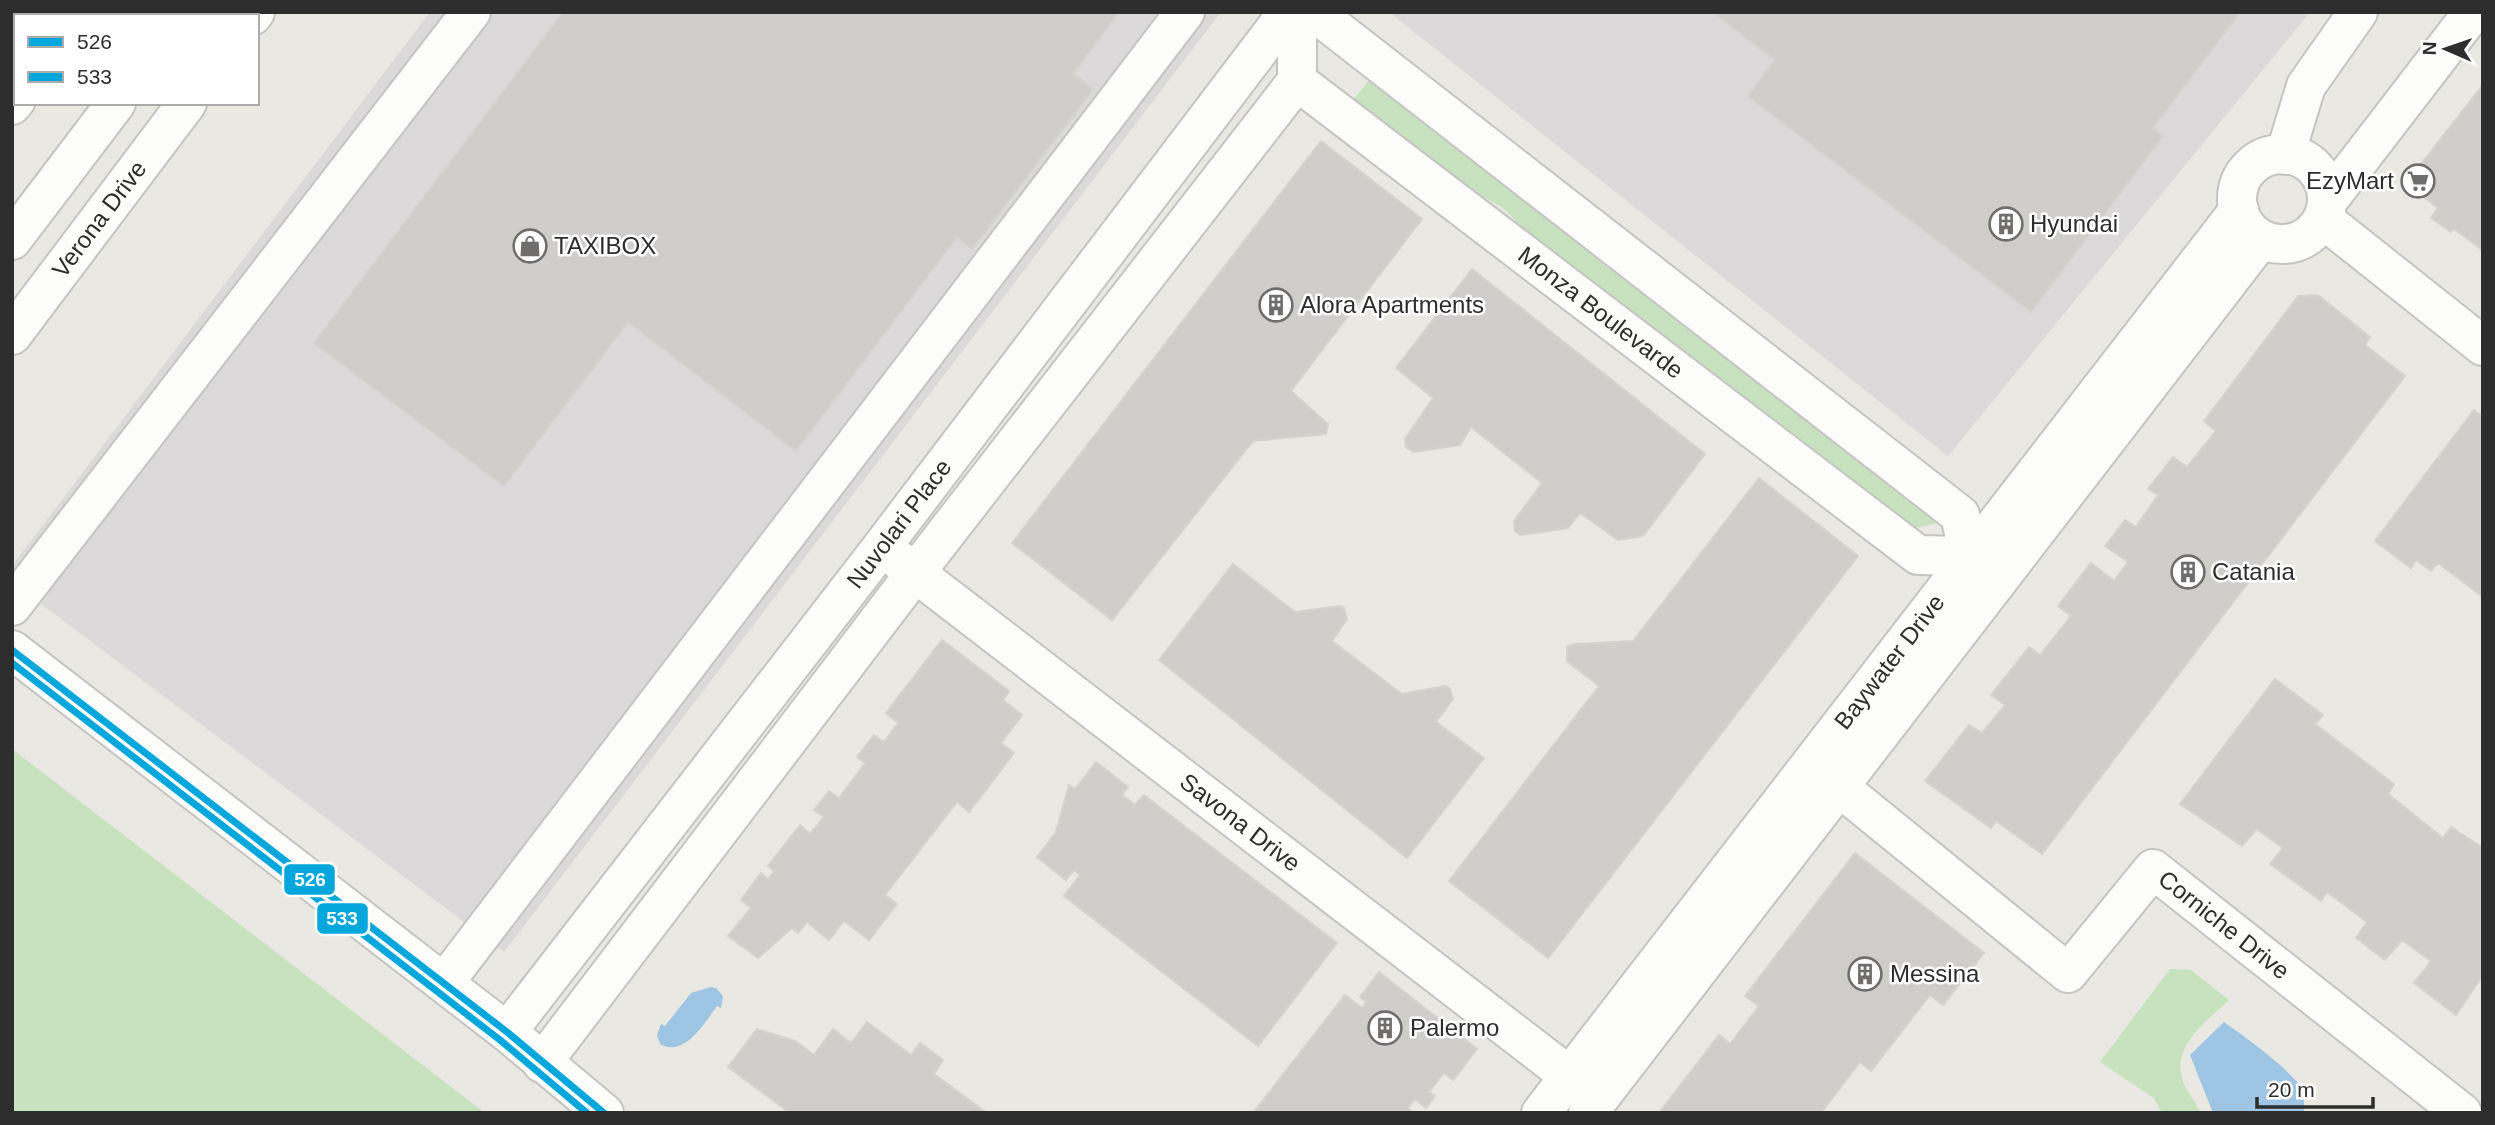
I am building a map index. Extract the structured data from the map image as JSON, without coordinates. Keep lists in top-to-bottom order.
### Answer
{
  "streets": {
    "street": [
      "Verona Drive",
      "Monza Boulevarde",
      "Nuvolari Place",
      "Baywater Drive",
      "Savona Drive",
      "Corniche Drive"
    ]
  },
  "crossings": [
    ["Monza Boulevarde", "Nuvolari Place"],
    ["Monza Boulevarde", "Baywater Drive"],
    ["Nuvolari Place", "Savona Drive"],
    ["Baywater Drive", "Savona Drive"],
    ["Baywater Drive", "Corniche Drive"]
  ],
  "places": {
    "supermarket": ["EzyMart"],
    "building": [
      "Hyundai",
      "Alora Apartments",
      "Catania",
      "Messina",
      "Palermo"
    ],
    "shop": ["TAXIBOX"]
  },
  "lines": ["transit line 526", "transit line 533"],
  "legend": ["526", "533"],
  "scale_bar": "20 m",
  "north": "left"
}
